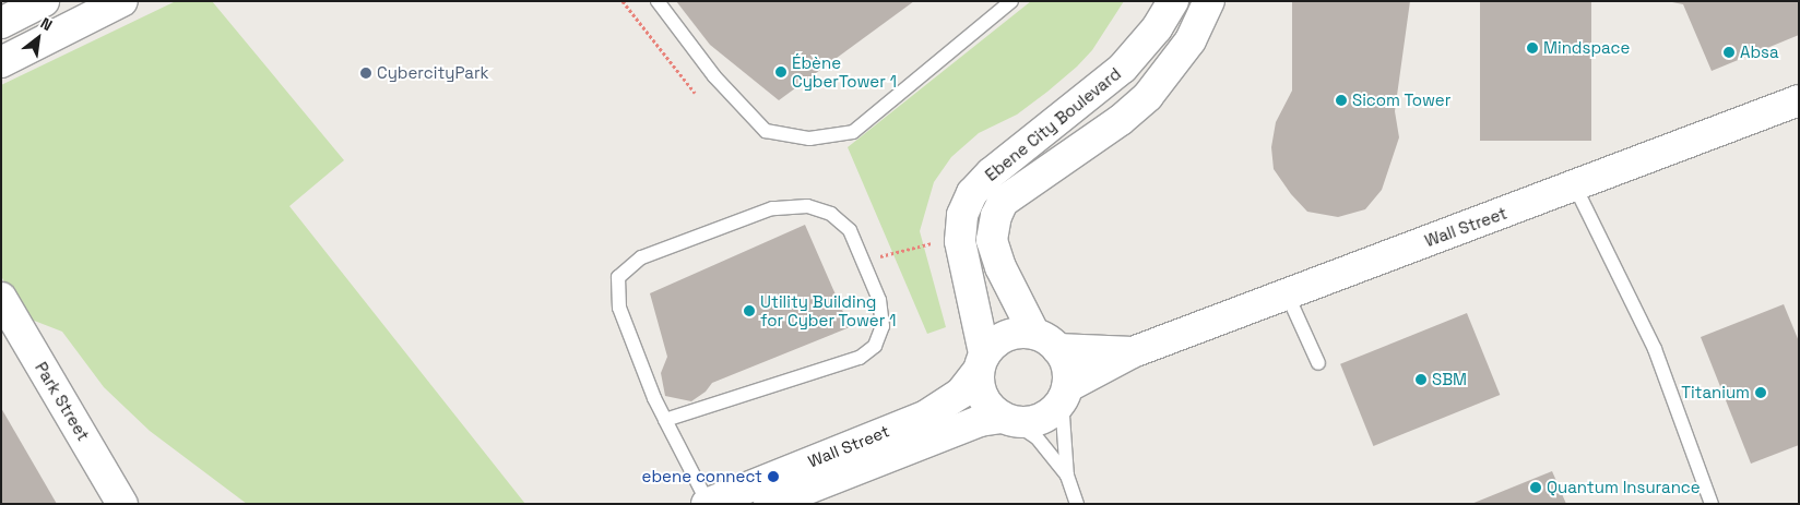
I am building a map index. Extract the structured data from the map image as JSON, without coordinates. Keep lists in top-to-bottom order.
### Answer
{
  "streets": {
    "street": ["Ebene City Boulevard", "Wall Street", "Park Street"]
  },
  "crossings": [
    ["Ebene City Boulevard", "Wall Street"]
  ],
  "places": [
    "Mindspace",
    "Absa",
    "Ébène CyberTower 1",
    "CybercityPark",
    "Sicom Tower",
    "Utility Building for Cyber Tower 1",
    "SBM",
    "Titanium",
    "ebene connect",
    "Quantum Insurance"
  ],
  "north": "top right"
}
